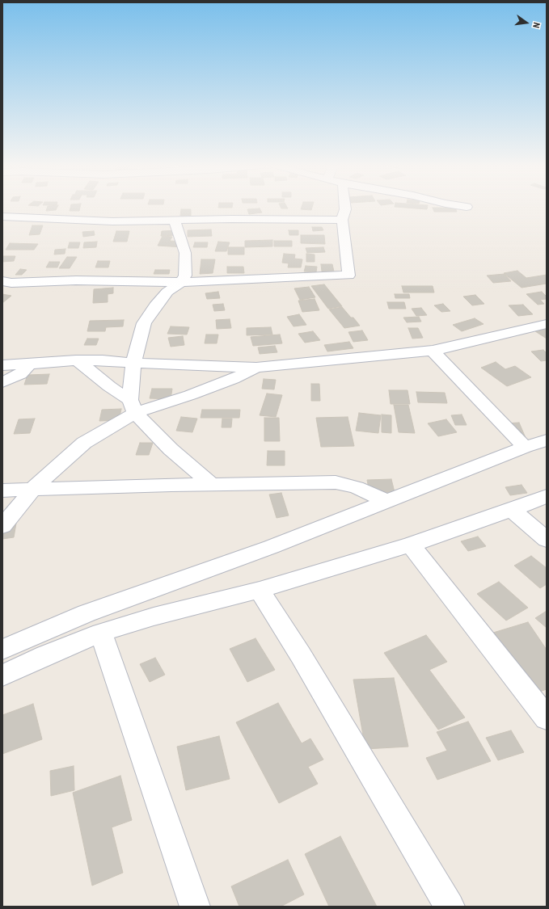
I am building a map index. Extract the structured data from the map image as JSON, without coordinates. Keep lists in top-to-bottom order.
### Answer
{
  "north": "right"
}
